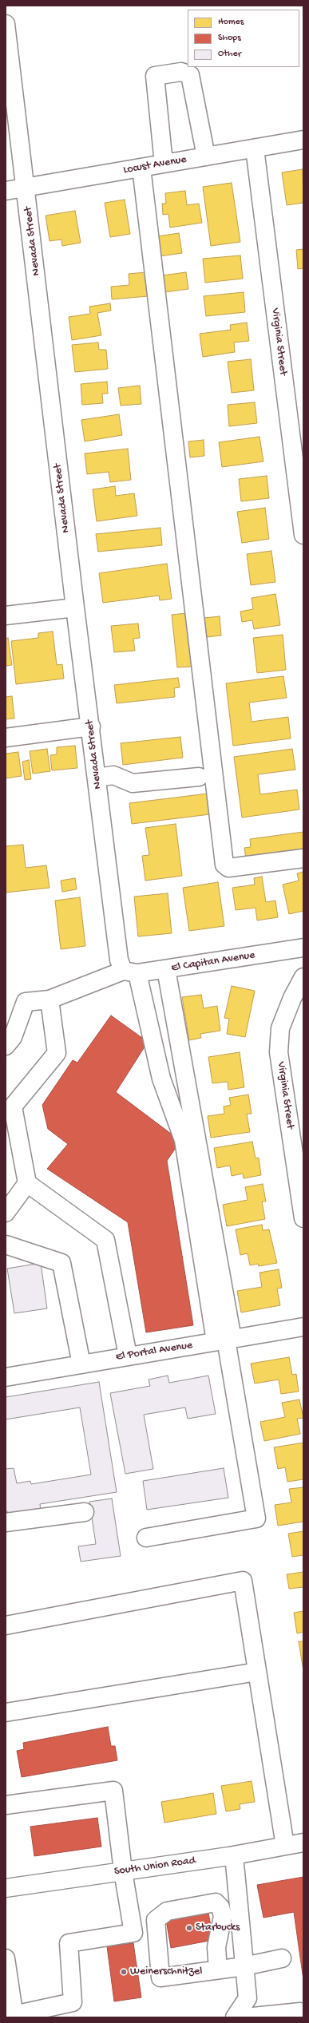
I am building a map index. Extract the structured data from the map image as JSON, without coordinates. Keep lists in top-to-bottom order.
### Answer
{
  "streets": {
    "street": [
      "Locust Avenue",
      "Nevada Street",
      "Virginia Street",
      "El Capitan Avenue",
      "El Portal Avenue",
      "South Union Road"
    ]
  },
  "crossings": [
    ["Locust Avenue", "Nevada Street"],
    ["Locust Avenue", "Virginia Street"],
    ["Nevada Street", "El Capitan Avenue"],
    ["Nevada Street", "El Portal Avenue"]
  ],
  "places": ["Starbucks", "Weinerschnitzel"],
  "legend": ["Homes", "Shops", "Other"]
}
